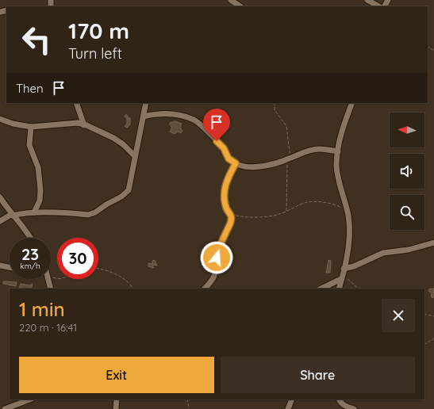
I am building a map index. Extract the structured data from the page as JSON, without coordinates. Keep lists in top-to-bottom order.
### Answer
{
  "north": "left",
  "page": {
    "turn": ["170 m", "Turn left"],
    "then": "Then",
    "speed": "23 km/h",
    "limit": "30",
    "heading": ["1 min", "220 m · 16:41"],
    "buttons": ["Exit", "Share"]
  }
}
